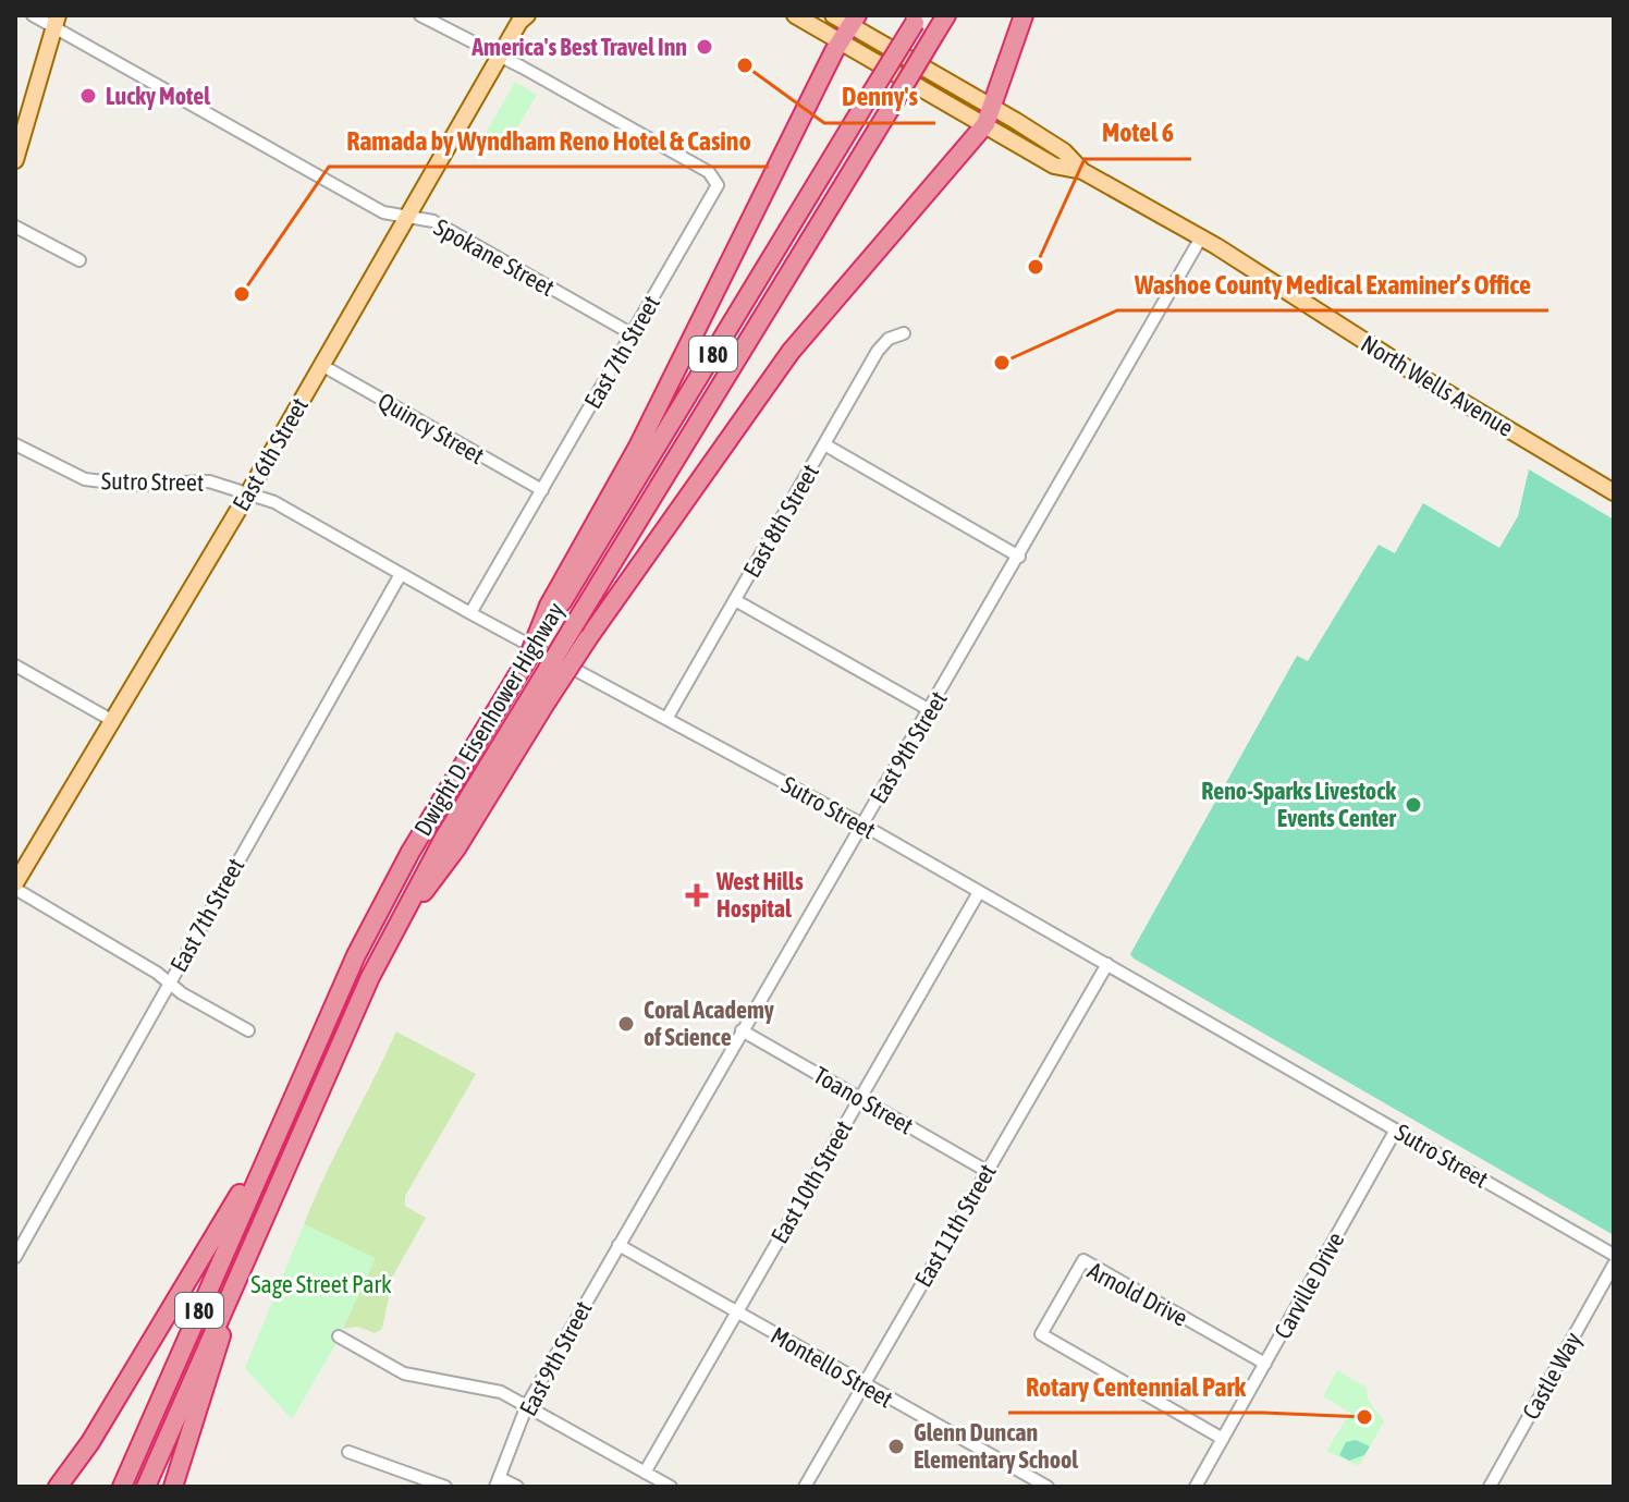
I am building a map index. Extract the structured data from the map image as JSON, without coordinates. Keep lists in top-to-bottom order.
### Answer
{
  "streets": {
    "highway": ["I 80", "Dwight D. Eisenhower Highway"],
    "main road": ["North Wells Avenue", "East 6th Street"],
    "street": [
      "Spokane Street",
      "East 7th Street",
      "Quincy Street",
      "Sutro Street",
      "East 8th Street",
      "East 9th Street",
      "Toano Street",
      "East 10th Street",
      "East 11th Street",
      "Carville Drive",
      "Arnold Drive",
      "Montello Street",
      "Castle Way"
    ]
  },
  "crossings": [
    ["Spokane Street", "East 7th Street"],
    ["Spokane Street", "East 6th Street"],
    ["East 7th Street", "Quincy Street"],
    ["East 7th Street", "East 6th Street"],
    ["East 7th Street", "Sutro Street"],
    ["North Wells Avenue", "East 9th Street"],
    ["Quincy Street", "East 6th Street"],
    ["East 6th Street", "Sutro Street"],
    ["Sutro Street", "East 8th Street"],
    ["Sutro Street", "East 9th Street"],
    ["Sutro Street", "East 10th Street"],
    ["Sutro Street", "East 11th Street"],
    ["Sutro Street", "Carville Drive"],
    ["East 9th Street", "Toano Street"],
    ["East 9th Street", "Montello Street"],
    ["Toano Street", "East 10th Street"],
    ["Toano Street", "East 11th Street"],
    ["East 10th Street", "Montello Street"],
    ["East 11th Street", "Montello Street"],
    ["Carville Drive", "Arnold Drive"]
  ],
  "parks": ["Sage Street Park"],
  "places": {
    "other": [
      "America's Best Travel Inn",
      "Denny's",
      "Lucky Motel",
      "Motel 6",
      "Ramada by Wyndham Reno Hotel & Casino",
      "Washoe County Medical Examiner’s Office",
      "Reno-Sparks Livestock Events Center",
      "Coral Academy of Science",
      "Rotary Centennial Park",
      "Glenn Duncan Elementary School"
    ],
    "health": ["West Hills Hospital"]
  }
}
